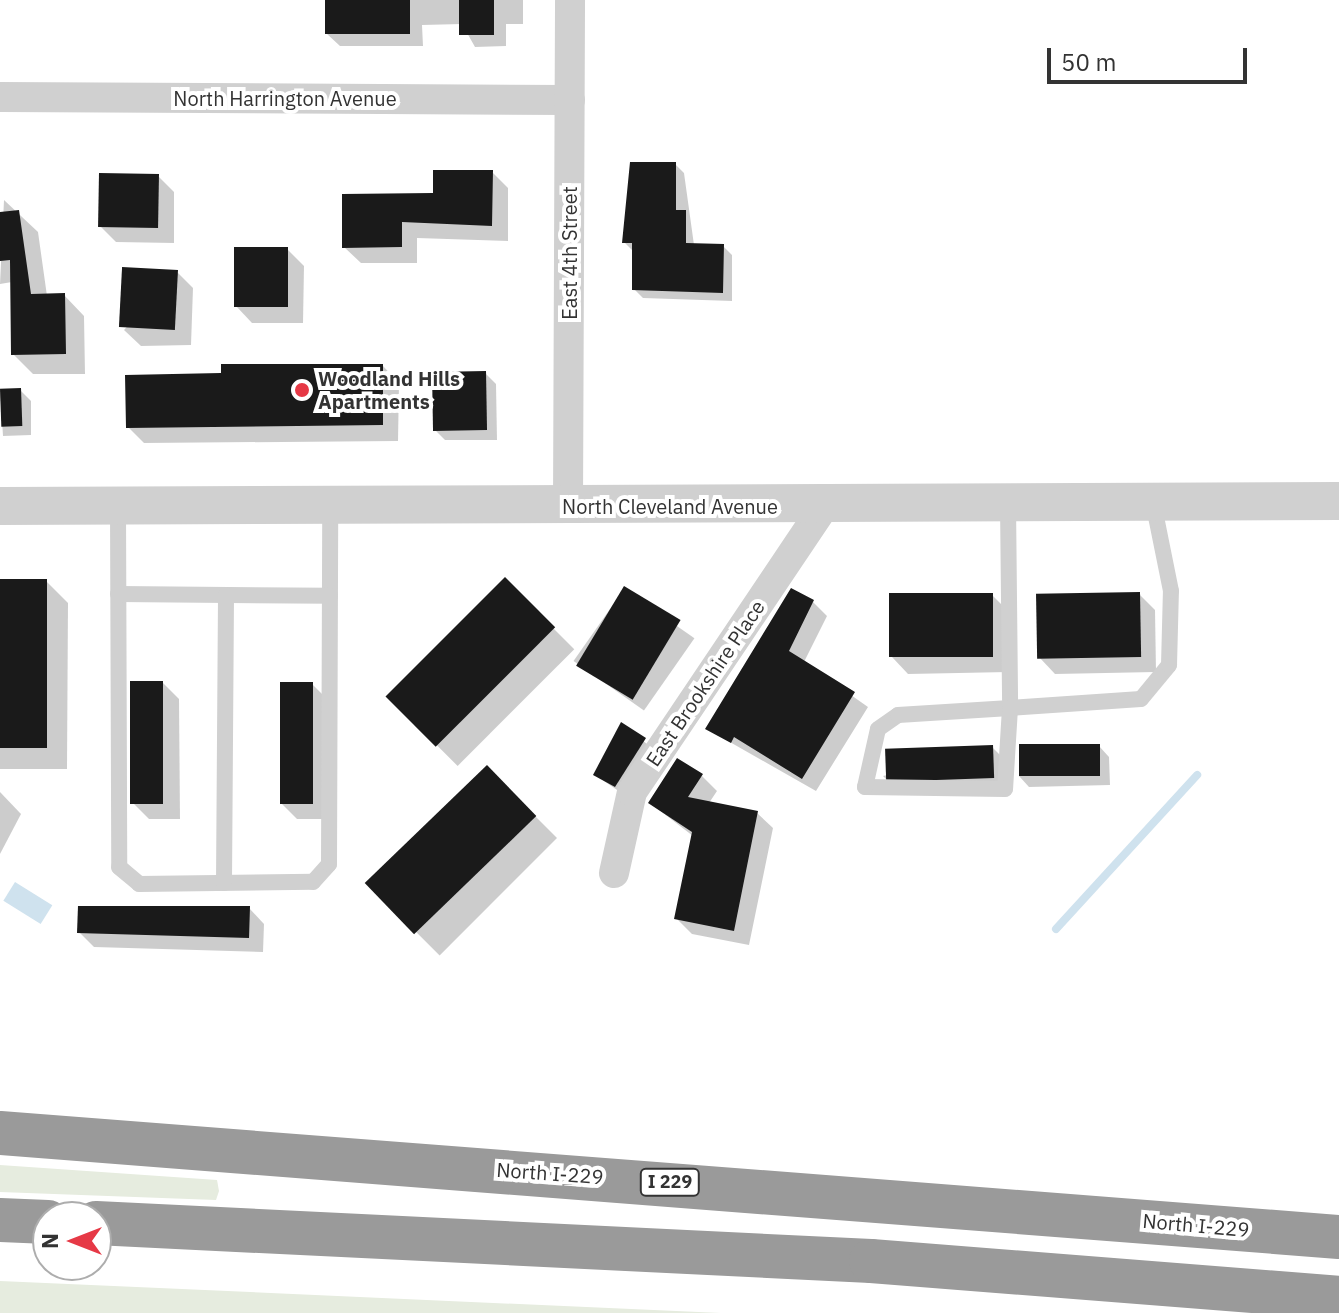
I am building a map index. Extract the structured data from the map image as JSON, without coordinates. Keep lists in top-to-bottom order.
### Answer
{
  "streets": {
    "highway": ["North I-229", "I 229"],
    "street": [
      "North Harrington Avenue",
      "East 4th Street",
      "North Cleveland Avenue",
      "East Brookshire Place"
    ]
  },
  "crossings": [
    ["North Harrington Avenue", "East 4th Street"],
    ["East 4th Street", "North Cleveland Avenue"],
    ["North Cleveland Avenue", "East Brookshire Place"]
  ],
  "places": ["Woodland Hills Apartments"],
  "scale_bar": "50 m",
  "north": "left"
}
